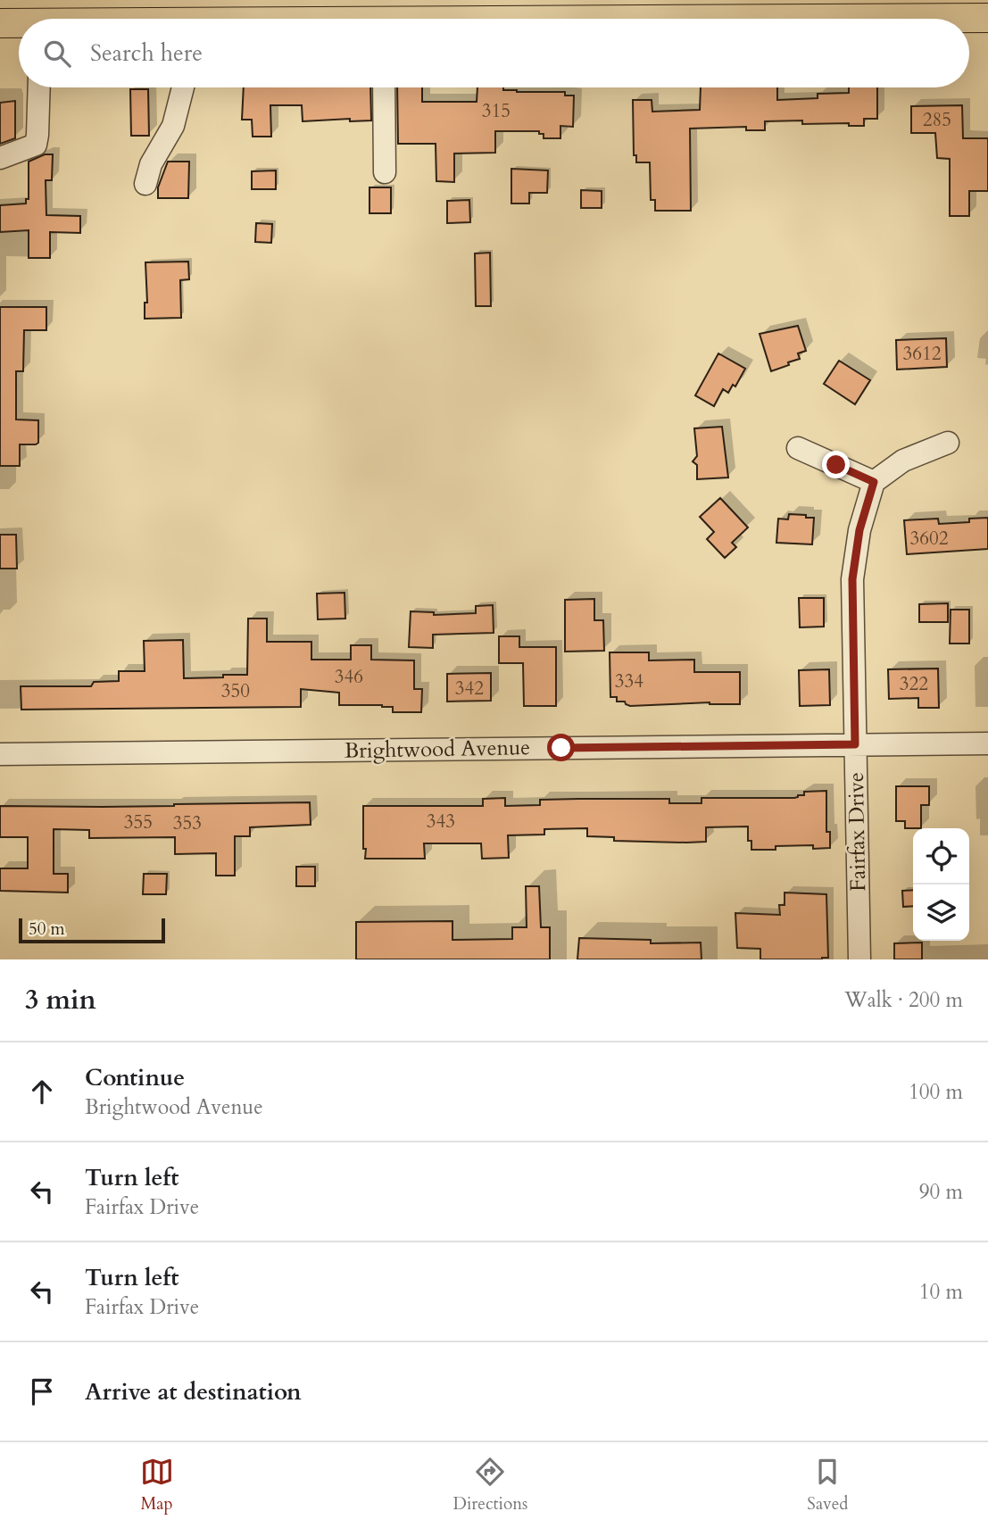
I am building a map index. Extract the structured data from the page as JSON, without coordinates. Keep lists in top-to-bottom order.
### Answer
{
  "streets": {
    "street": ["Brightwood Avenue", "Fairfax Drive"]
  },
  "crossings": [
    ["Brightwood Avenue", "Fairfax Drive"]
  ],
  "house_numbers": [
    "315",
    "285",
    "3612",
    "3602",
    "346",
    "334",
    "322",
    "342",
    "350",
    "343",
    "355",
    "353"
  ],
  "scale_bar": "50 m",
  "page": {
    "search": "Search here",
    "scale": "50 m",
    "heading": ["3 min", "Walk · 200 m"],
    "list": [
      ["Continue", "Brightwood Avenue", "100 m"],
      ["Turn left", "Fairfax Drive", "90 m"],
      ["Turn left", "Fairfax Drive", "10 m"],
      "Arrive at destination"
    ],
    "nav": ["Map", "Directions", "Saved"]
  }
}
